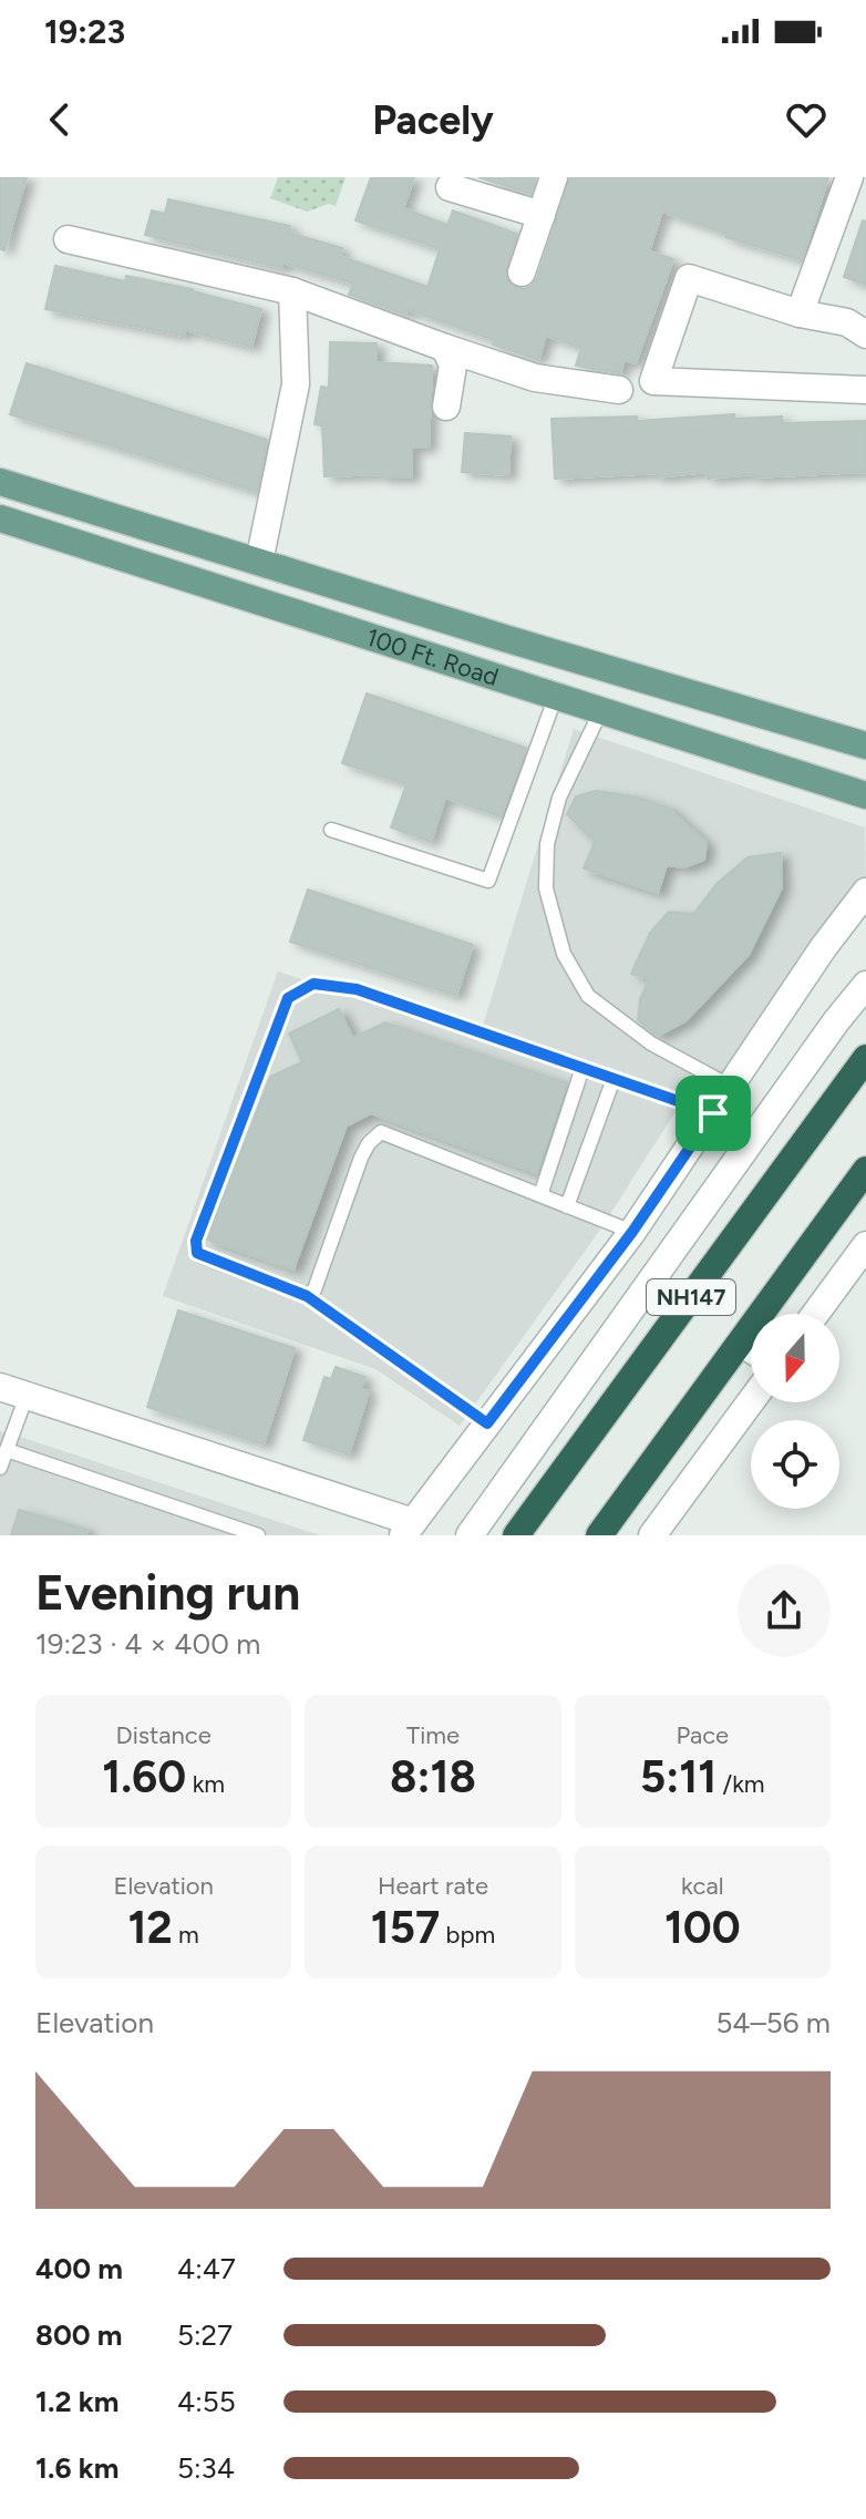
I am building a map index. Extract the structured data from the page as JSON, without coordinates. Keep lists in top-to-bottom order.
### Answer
{
  "streets": {
    "highway": ["NH147"],
    "main road": ["100 Ft. Road"]
  },
  "north": "bottom",
  "page": {
    "status": "19:23",
    "header": "Pacely",
    "heading": ["Evening run", "19:23 · 4 × 400 m"],
    "stats": [
      ["Distance", "1.60 km"],
      ["Time", "8:18"],
      ["Pace", "5:11 /km"],
      ["Elevation", "12 m"],
      ["Heart rate", "157 bpm"],
      ["kcal", "100"]
    ],
    "chart": ["Elevation", "54–56 m"],
    "list": [
      {
        "name": "400 m",
        "note": "4:47"
      },
      {
        "name": "800 m",
        "note": "5:27"
      },
      {
        "name": "1.2 km",
        "note": "4:55"
      },
      {
        "name": "1.6 km",
        "note": "5:34"
      }
    ]
  }
}
